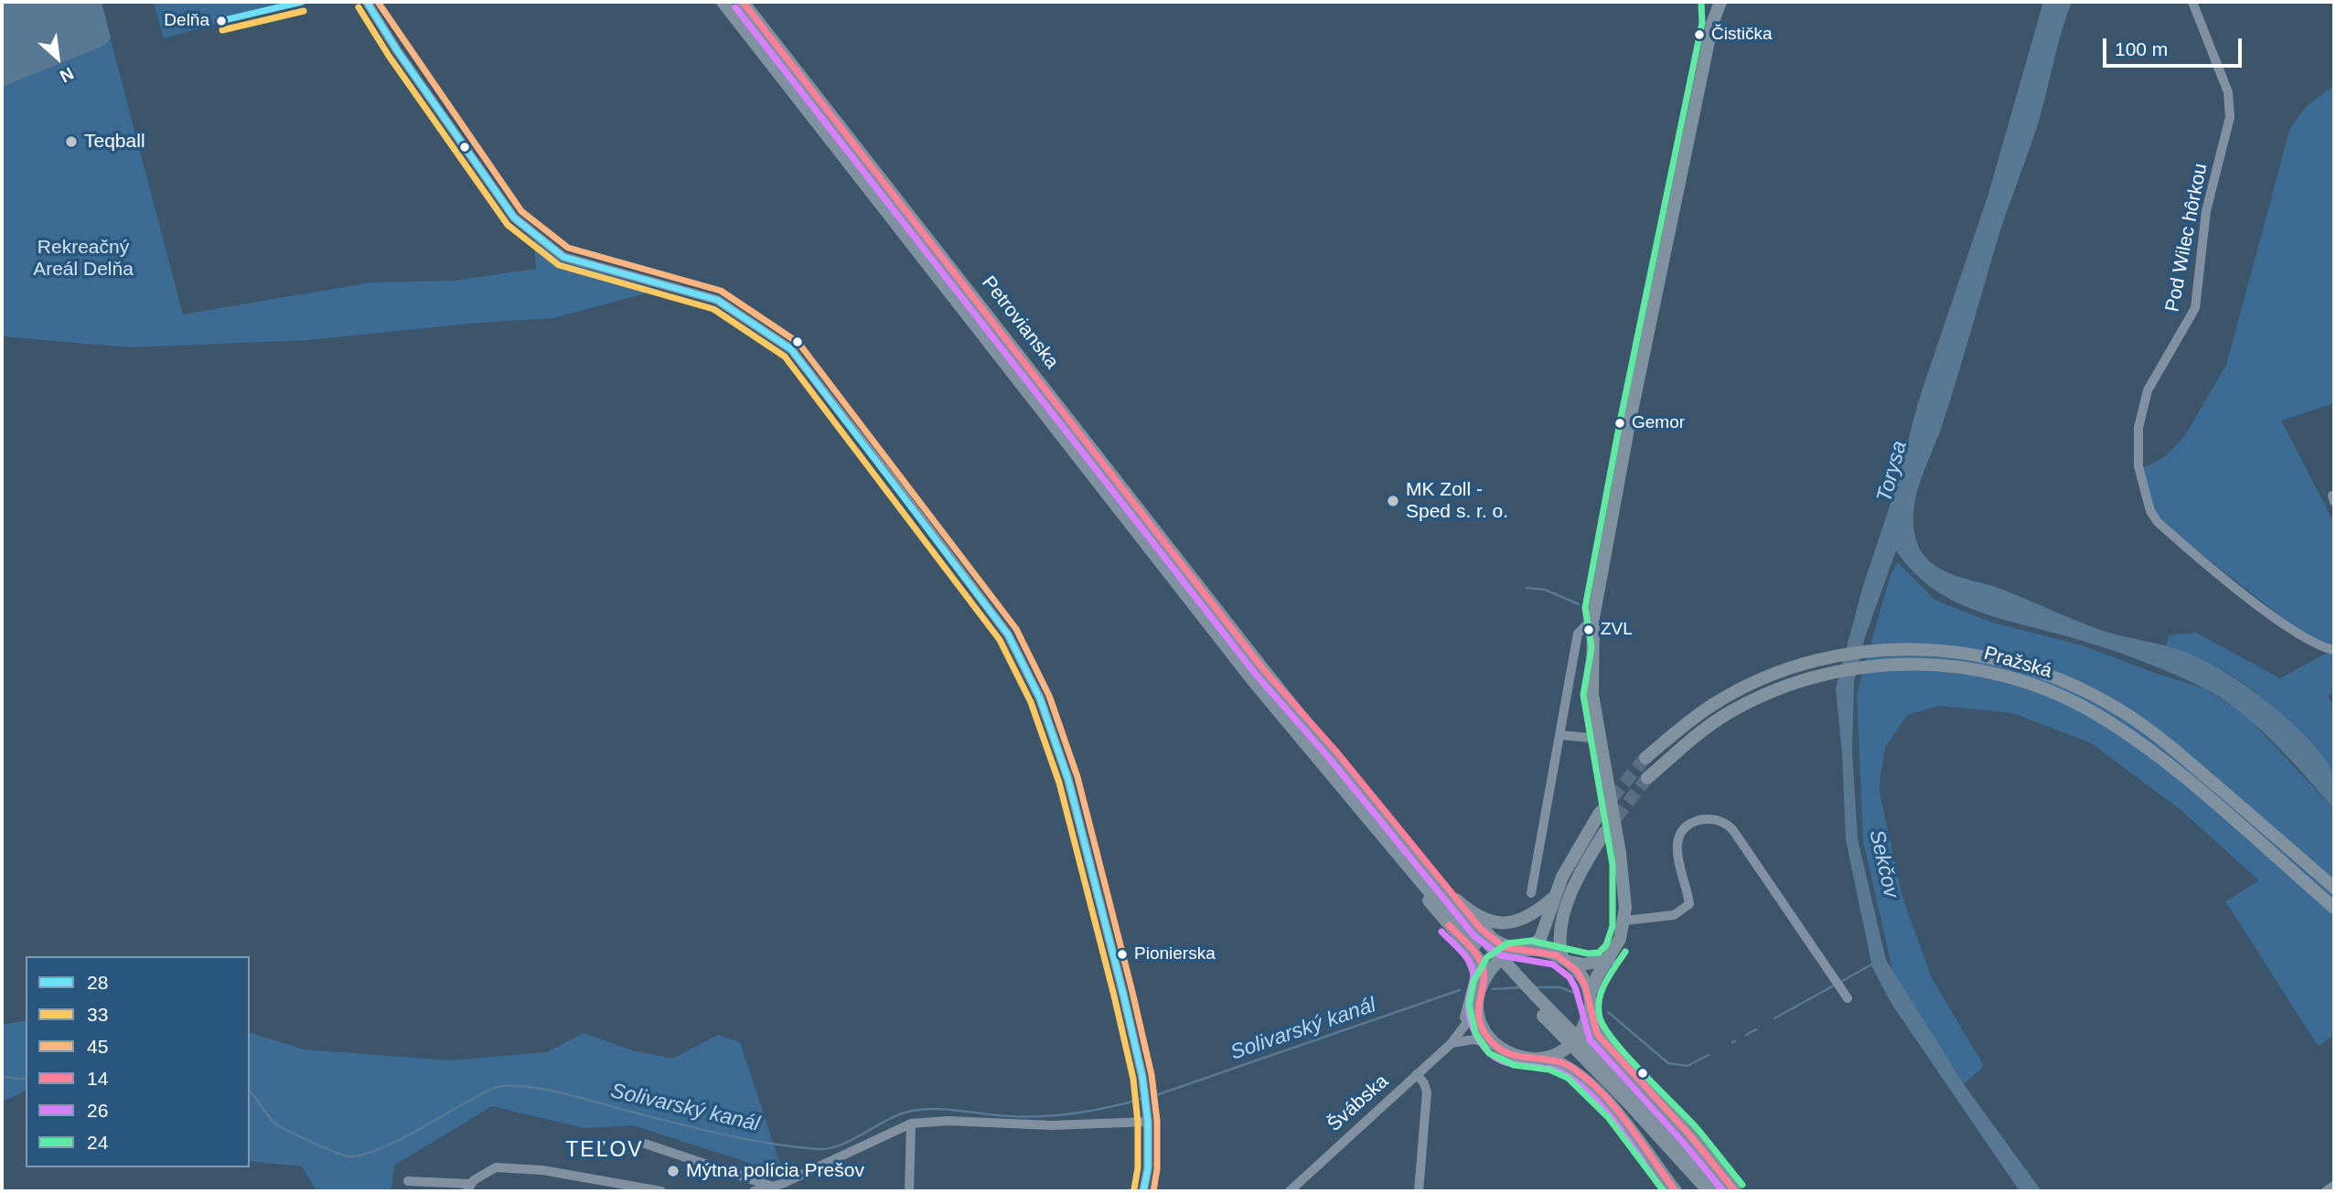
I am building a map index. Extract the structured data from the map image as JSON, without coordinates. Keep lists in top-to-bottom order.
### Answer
{
  "streets": {
    "main road": ["Petrovianska", "Pražská"],
    "street": ["Pod Wilec hôrkou", "Švábska"]
  },
  "districts": ["TEĽOV"],
  "water": ["Torysa", "Sekčov", "Solivarský kanál"],
  "parks": ["Rekreačný Areál Delňa"],
  "places": [
    "Delňa",
    "Čistička",
    "Teqball",
    "Gemor",
    "MK Zoll - Sped s. r. o.",
    "ZVL",
    "Pionierska",
    "Mýtna polícia Prešov"
  ],
  "lines": [
    "transit line 28",
    "transit line 45",
    "transit line 14",
    "transit line 24",
    "transit line 33",
    "transit line 26"
  ],
  "legend": [
    "28",
    "33",
    "45",
    "14",
    "26",
    "24"
  ],
  "scale_bar": "100 m",
  "north": "bottom right"
}
